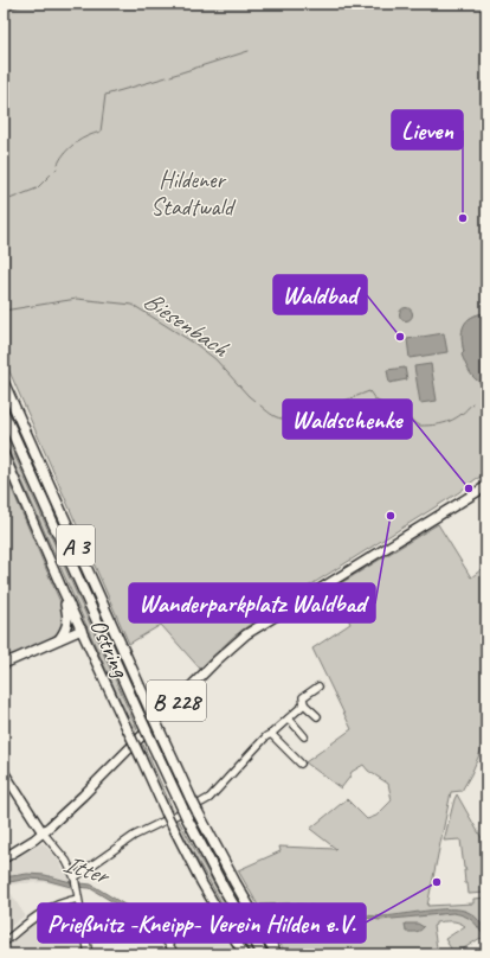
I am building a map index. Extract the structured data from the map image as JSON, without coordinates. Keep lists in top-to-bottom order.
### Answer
{
  "streets": {
    "highway": ["A 3"],
    "main road": ["Ostring", "B 228"]
  },
  "water": ["Biesenbach", "Itter"],
  "parks": ["Hildener Stadtwald"],
  "places": [
    "Lieven",
    "Waldbad",
    "Waldschenke",
    "Wanderparkplatz Waldbad",
    "Prießnitz -Kneipp- Verein Hilden e.V."
  ]
}
